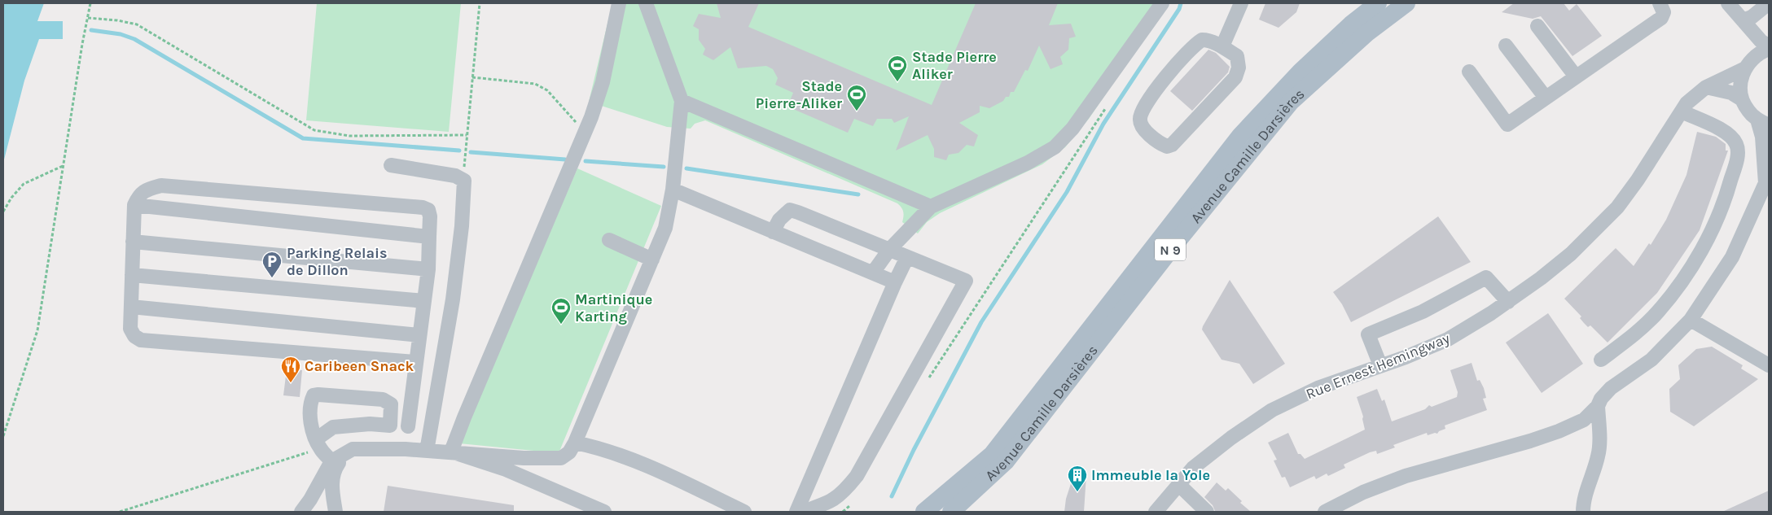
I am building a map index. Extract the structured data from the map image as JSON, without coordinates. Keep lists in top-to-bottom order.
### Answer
{
  "streets": {
    "main road": ["Avenue Camille Darsières", "N 9"],
    "street": ["Rue Ernest Hemingway"]
  },
  "places": {
    "sports": ["Stade Pierre Aliker", "Stade Pierre-Aliker", "Martinique Karting"],
    "parking": ["Parking Relais de Dillon"],
    "restaurant": ["Caribeen Snack"],
    "building": ["Immeuble la Yole"]
  }
}
